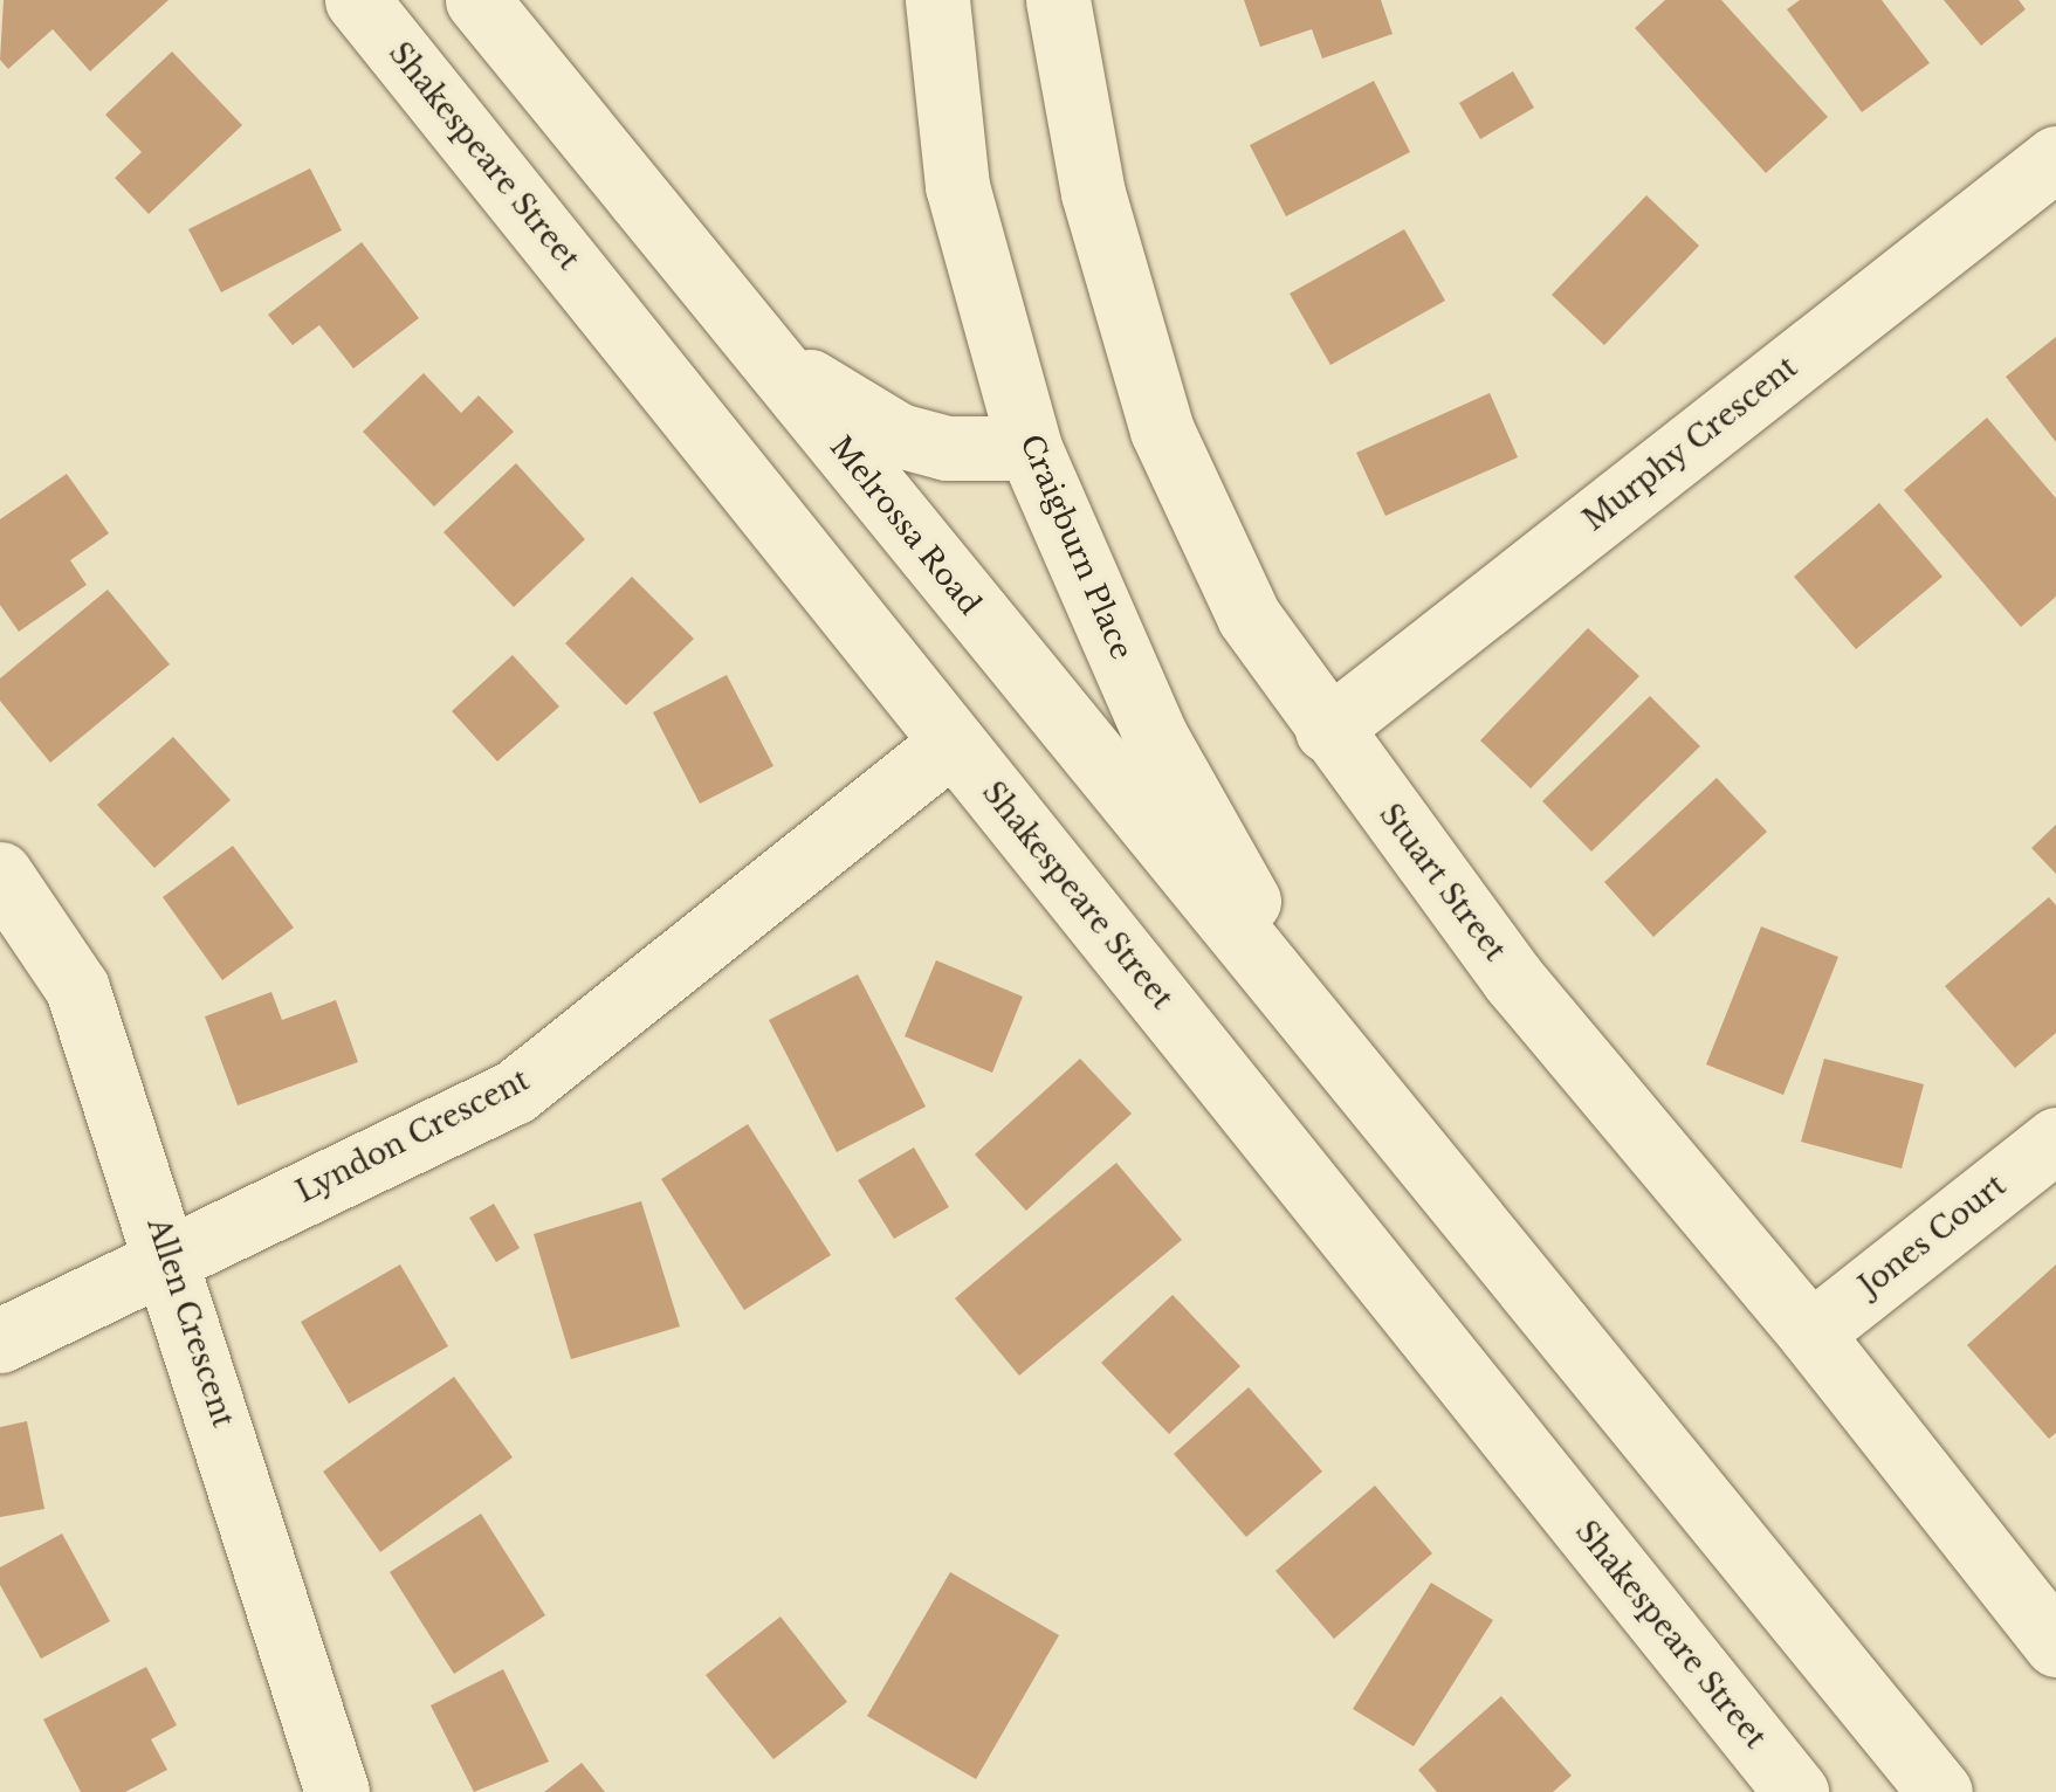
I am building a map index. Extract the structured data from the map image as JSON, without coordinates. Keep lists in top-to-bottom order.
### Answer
{
  "streets": {
    "street": [
      "Shakespeare Street",
      "Murphy Crescent",
      "Melrossa Road",
      "Craigburn Place",
      "Stuart Street",
      "Lyndon Crescent",
      "Jones Court",
      "Allen Crescent"
    ]
  },
  "crossings": [
    ["Shakespeare Street", "Lyndon Crescent"],
    ["Murphy Crescent", "Stuart Street"],
    ["Melrossa Road", "Craigburn Place"],
    ["Stuart Street", "Jones Court"],
    ["Lyndon Crescent", "Allen Crescent"]
  ]
}
